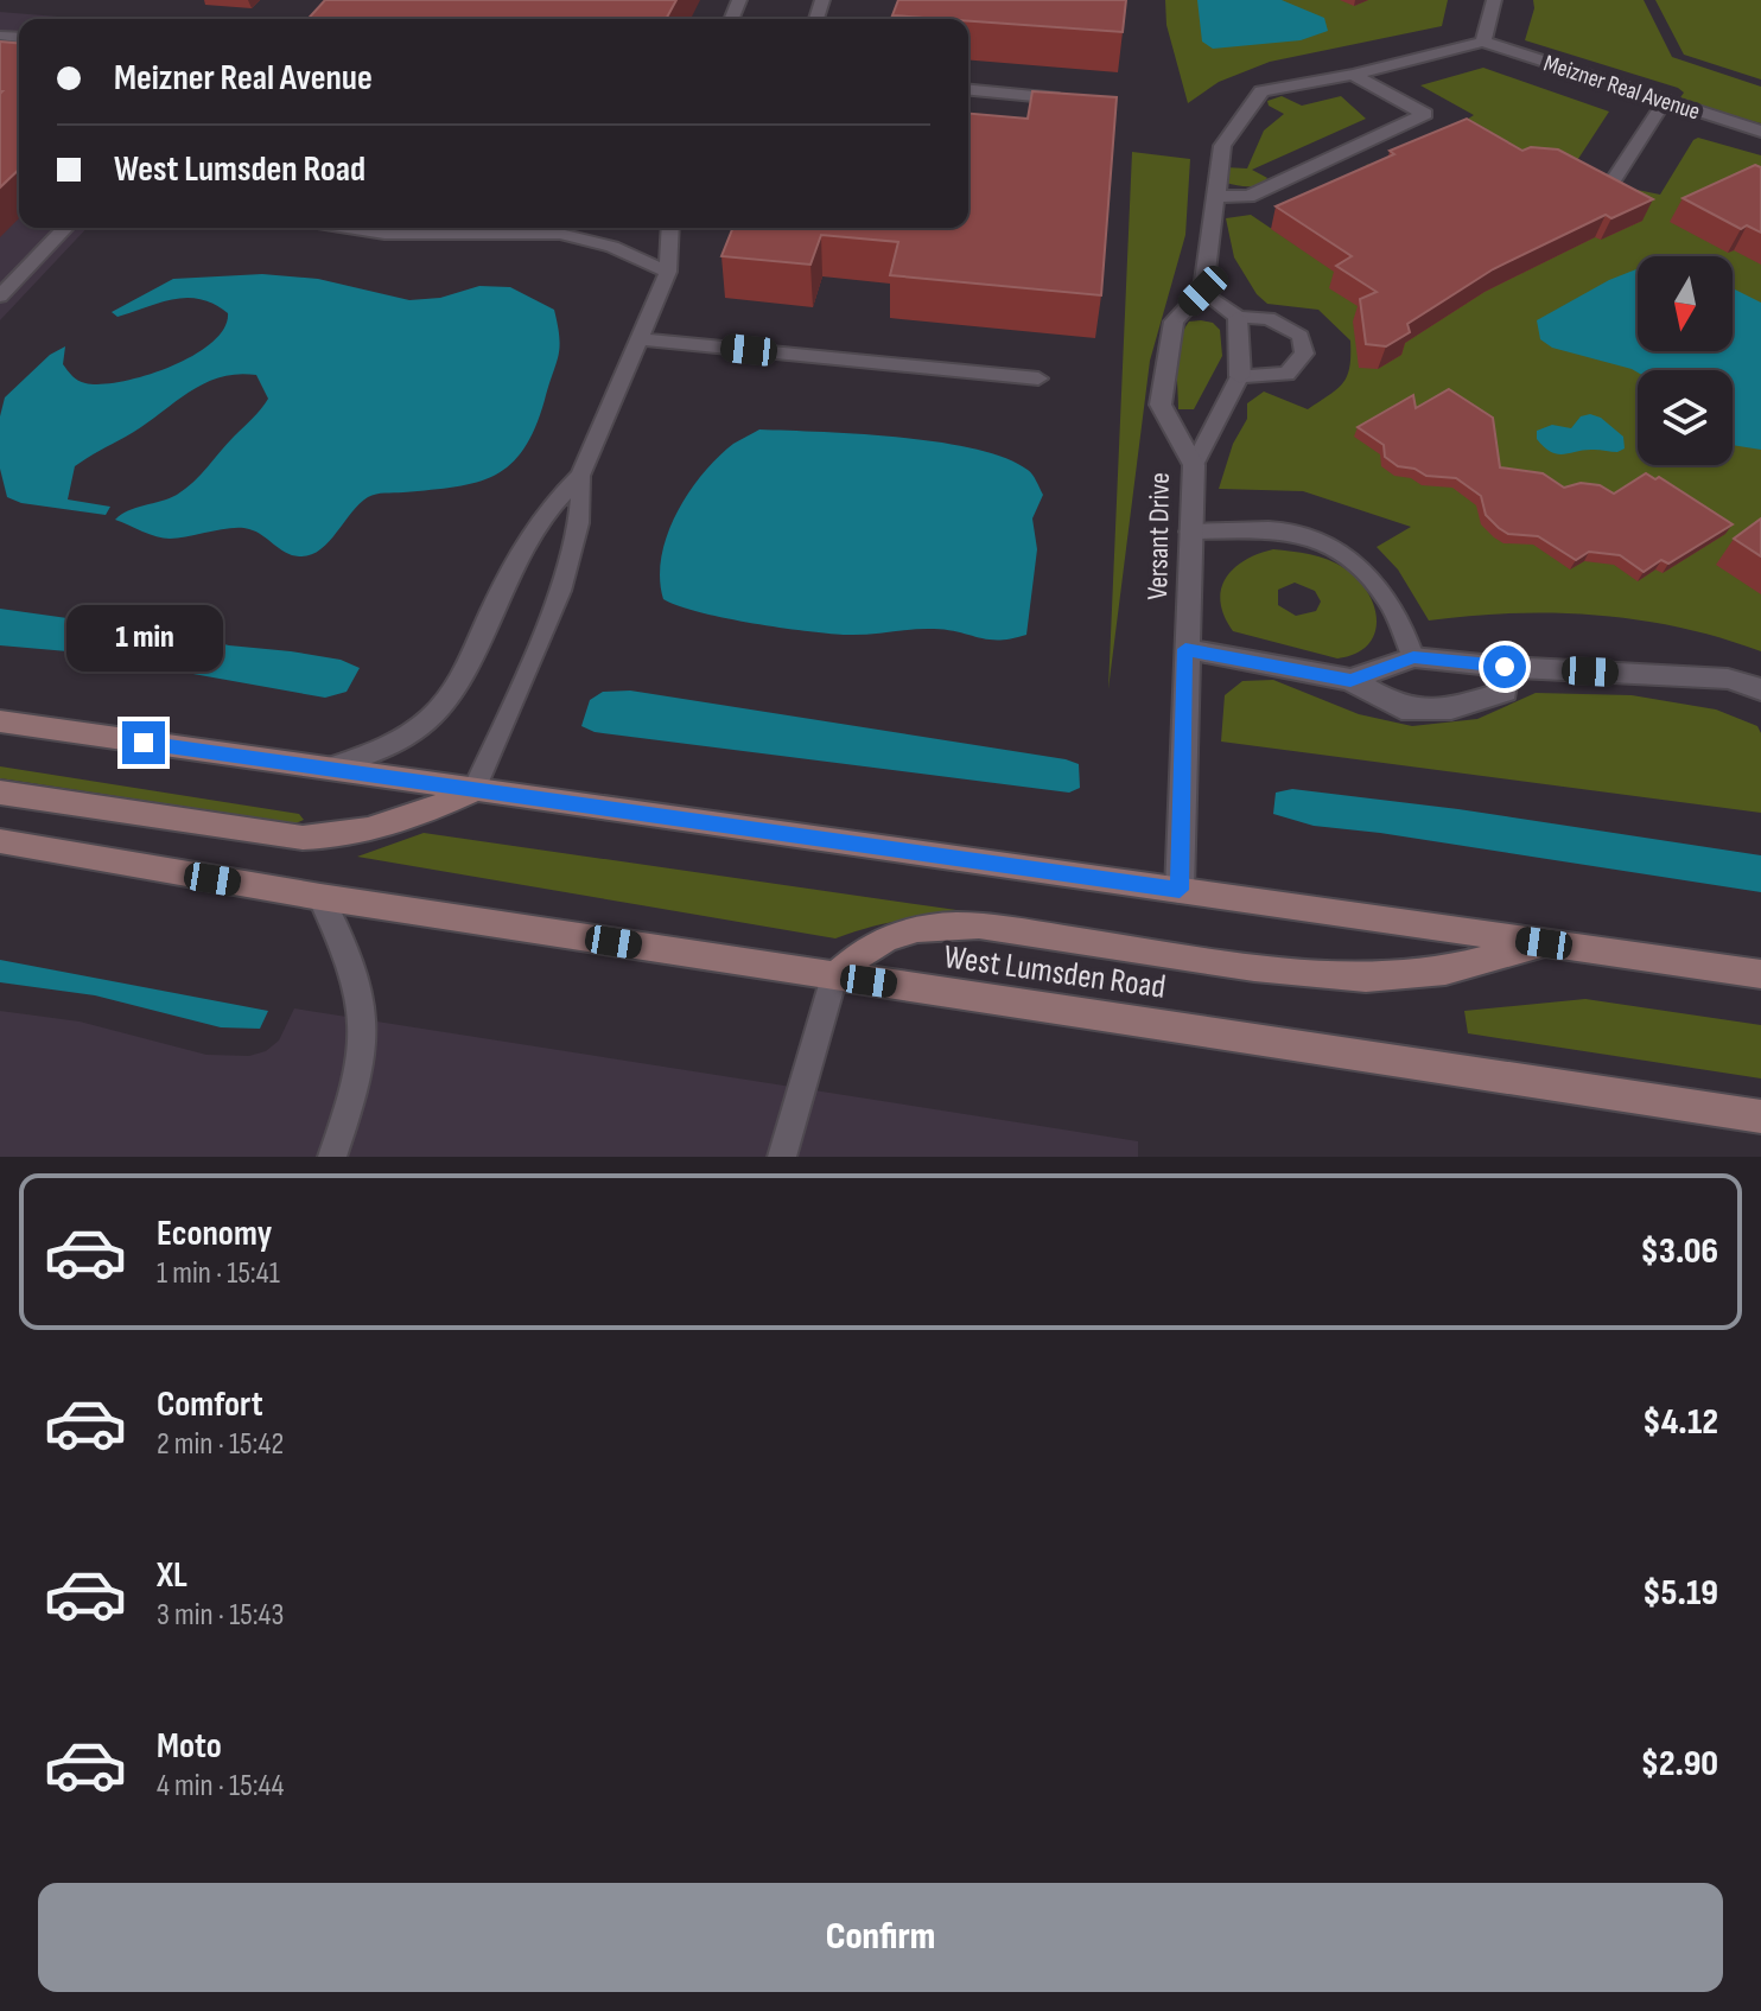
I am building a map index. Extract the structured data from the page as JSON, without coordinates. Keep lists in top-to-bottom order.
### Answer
{
  "streets": {
    "main road": ["West Lumsden Road"],
    "street": ["Meizner Real Avenue", "Versant Drive"]
  },
  "north": "bottom",
  "page": {
    "banner": ["Meizner Real Avenue", "West Lumsden Road"],
    "bubble": "1 min",
    "list": [
      {
        "name": "Economy",
        "note": "1 min · 15:41",
        "value": "$3.06"
      },
      {
        "name": "Comfort",
        "note": "2 min · 15:42",
        "value": "$4.12"
      },
      {
        "name": "XL",
        "note": "3 min · 15:43",
        "value": "$5.19"
      },
      {
        "name": "Moto",
        "note": "4 min · 15:44",
        "value": "$2.90"
      }
    ],
    "buttons": "Confirm"
  }
}
